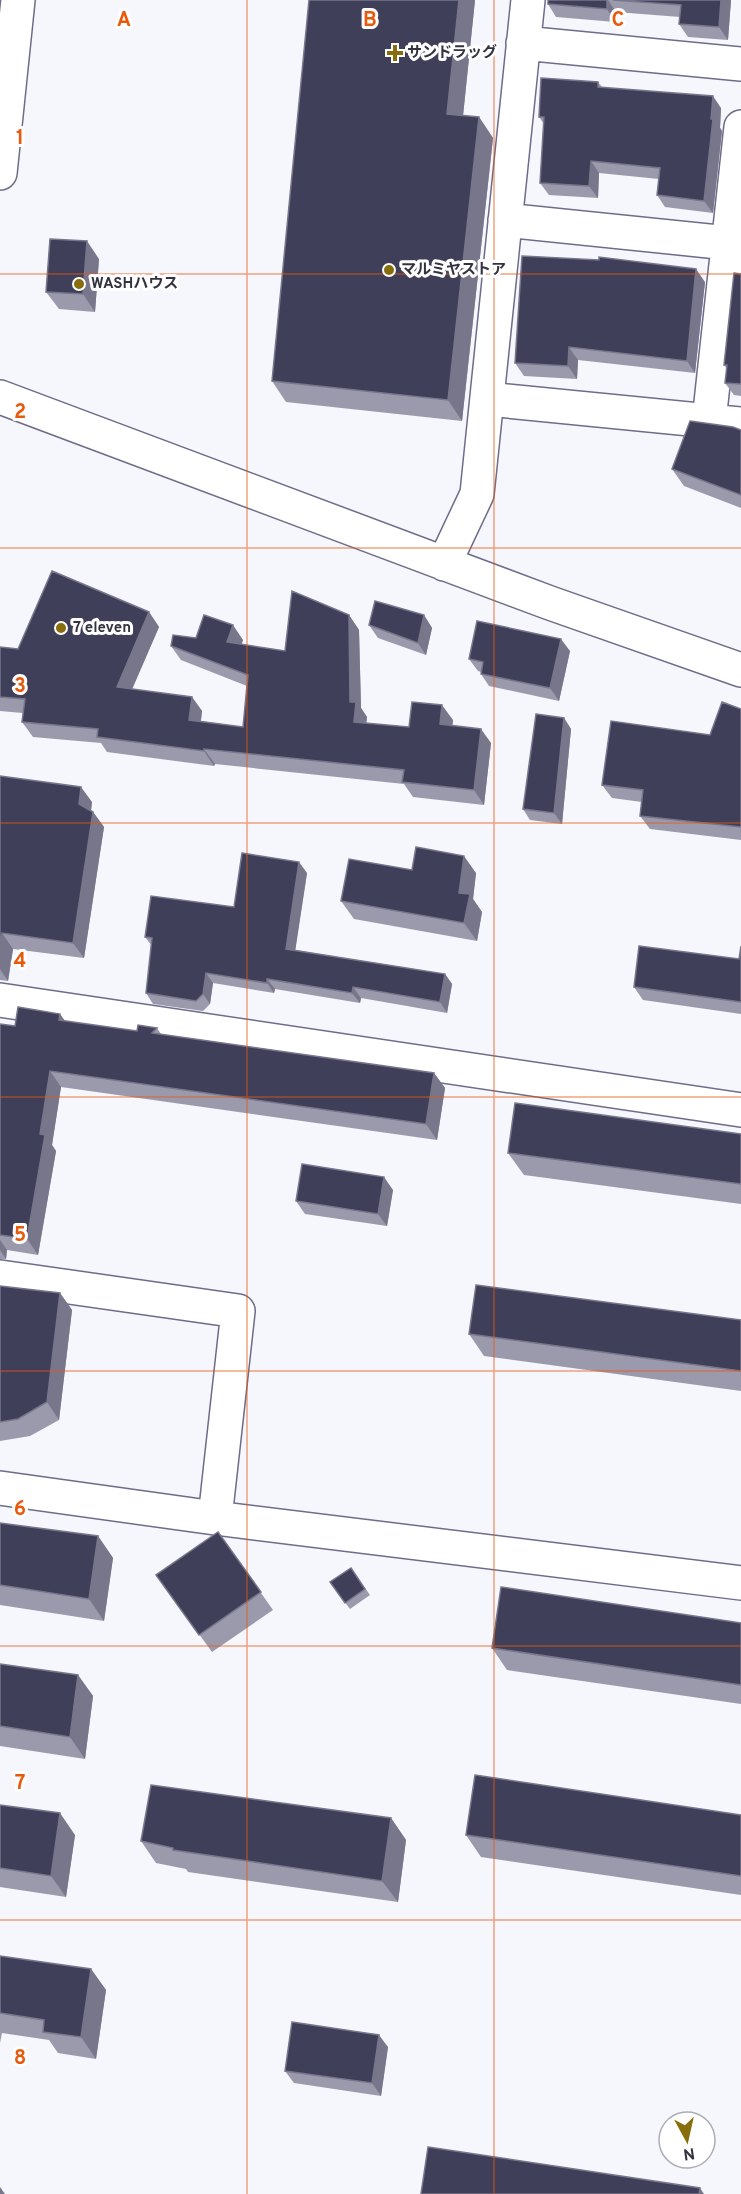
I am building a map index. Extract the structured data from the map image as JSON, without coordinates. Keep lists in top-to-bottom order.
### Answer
{
  "places": {
    "health": ["サンドラッグ"],
    "other": ["マルミヤストア", "WASHハウス", "7 eleven"]
  },
  "north": "bottom",
  "grid": {
    "columns": ["A", "B", "C"],
    "rows": [
      "1",
      "2",
      "3",
      "4",
      "5",
      "6",
      "7",
      "8"
    ]
  }
}
